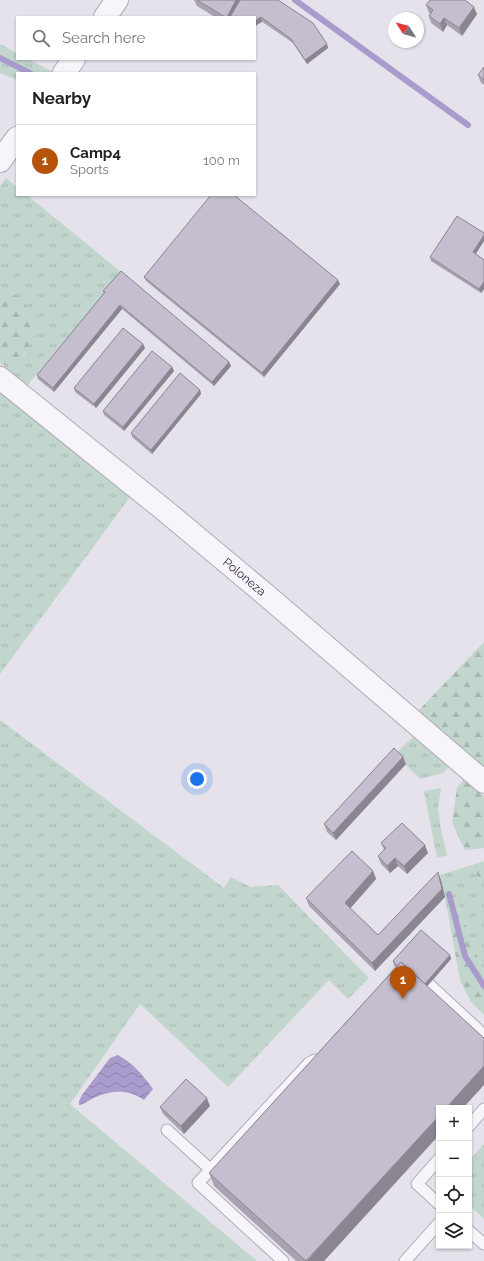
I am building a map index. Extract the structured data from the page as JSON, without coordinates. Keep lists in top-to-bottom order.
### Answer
{
  "streets": {
    "street": ["Poloneza"]
  },
  "north": "top left",
  "page": {
    "search": "Search here",
    "heading": "Nearby",
    "list": [
      {
        "mark": "1",
        "name": "Camp4",
        "note": "Sports",
        "value": "100 m"
      }
    ],
    "pins": "1",
    "map_buttons": ["+", "−"]
  }
}
